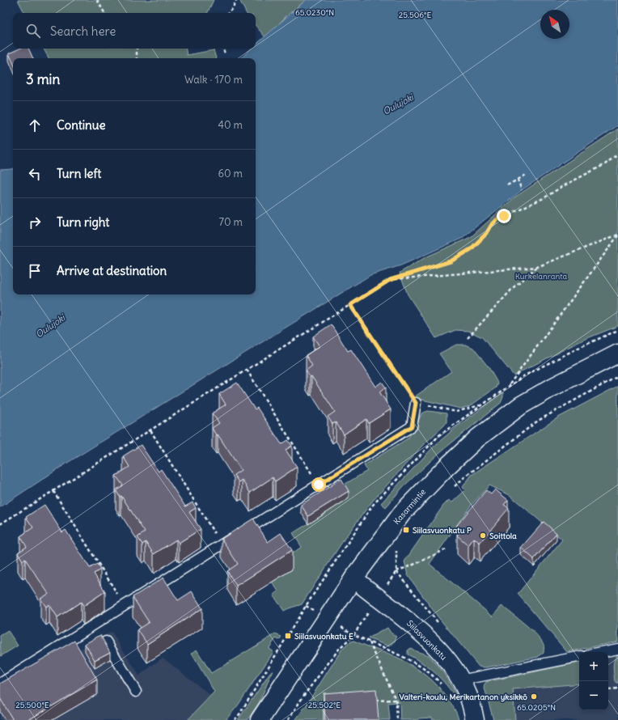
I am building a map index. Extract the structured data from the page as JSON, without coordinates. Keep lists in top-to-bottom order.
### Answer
{
  "streets": {
    "street": ["Kasarmintie", "Siilasvuonkatu"]
  },
  "crossings": [
    ["Kasarmintie", "Siilasvuonkatu"]
  ],
  "water": ["Oulujoki"],
  "parks": ["Kurkelanranta"],
  "places": {
    "transit": ["Siilasvuonkatu P", "Siilasvuonkatu E"],
    "other": ["Soittola", "Valteri-koulu, Merikartanon yksikkö"]
  },
  "north": "top left",
  "page": {
    "search": "Search here",
    "heading": ["3 min", "Walk · 170 m"],
    "list": [
      ["Continue", "40 m"],
      ["Turn left", "60 m"],
      ["Turn right", "70 m"],
      "Arrive at destination"
    ],
    "map_buttons": ["+", "−"]
  },
  "coordinates": [
    "65.0230°N",
    "25.506°E",
    "25.500°E",
    "25.502°E",
    "65.0205°N"
  ]
}
